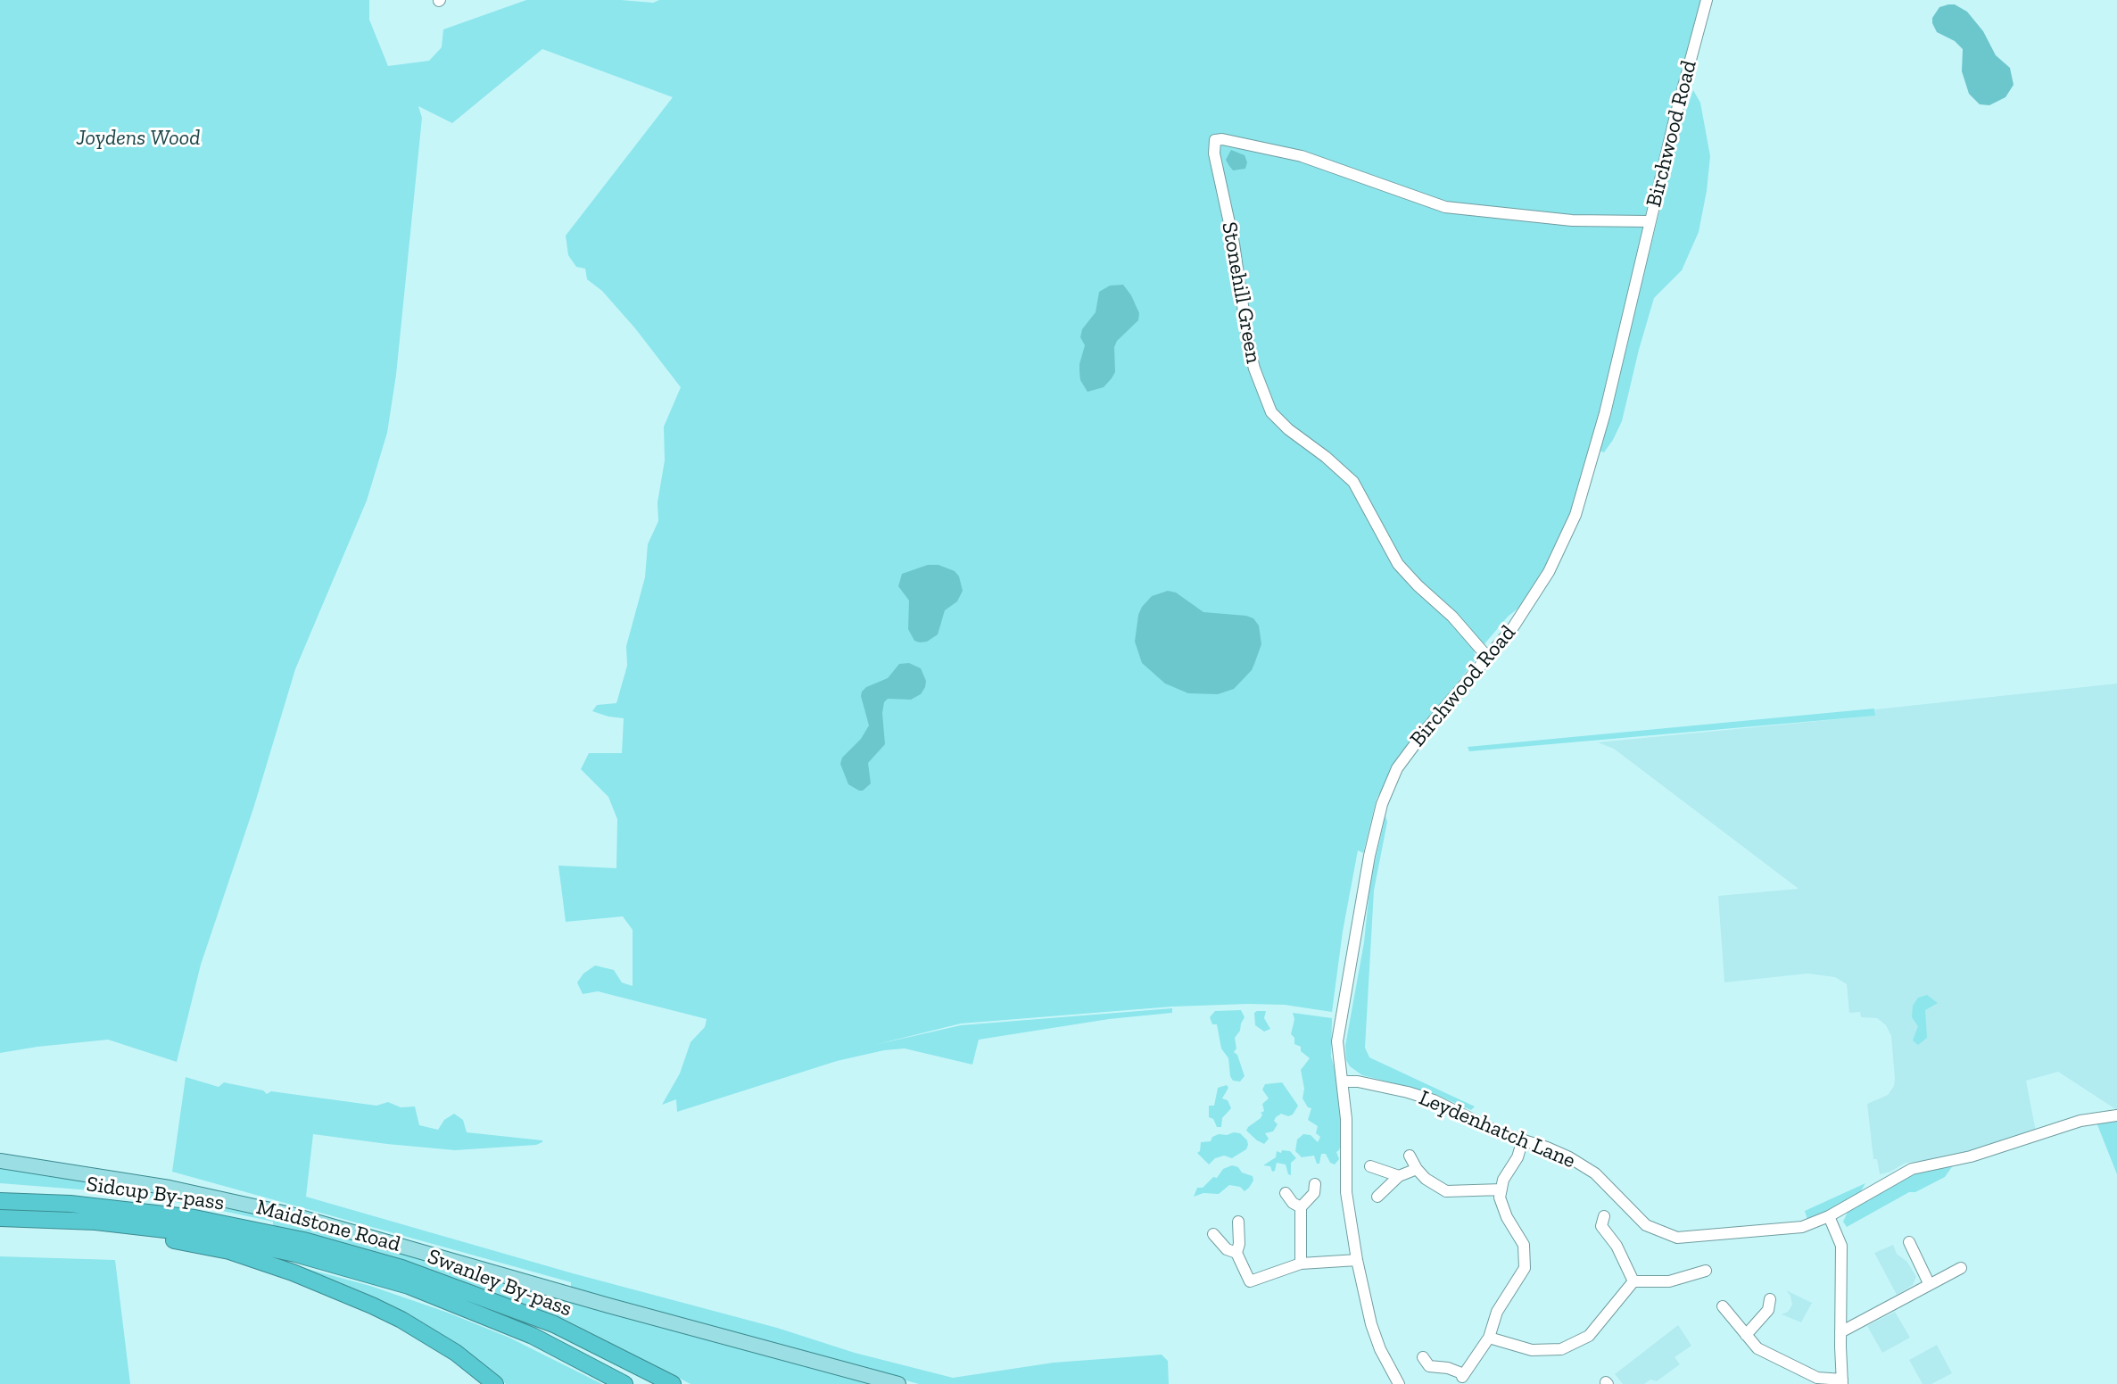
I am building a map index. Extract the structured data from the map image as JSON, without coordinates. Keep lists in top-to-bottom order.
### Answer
{
  "streets": {
    "highway": ["Sidcup By-pass", "Swanley By-pass"],
    "main road": ["Maidstone Road"],
    "street": ["Birchwood Road", "Stonehill Green", "Leydenhatch Lane"]
  },
  "crossings": [
    ["Birchwood Road", "Stonehill Green"],
    ["Birchwood Road", "Leydenhatch Lane"],
    ["Sidcup By-pass", "Swanley By-pass"]
  ],
  "parks": ["Joydens Wood"]
}
